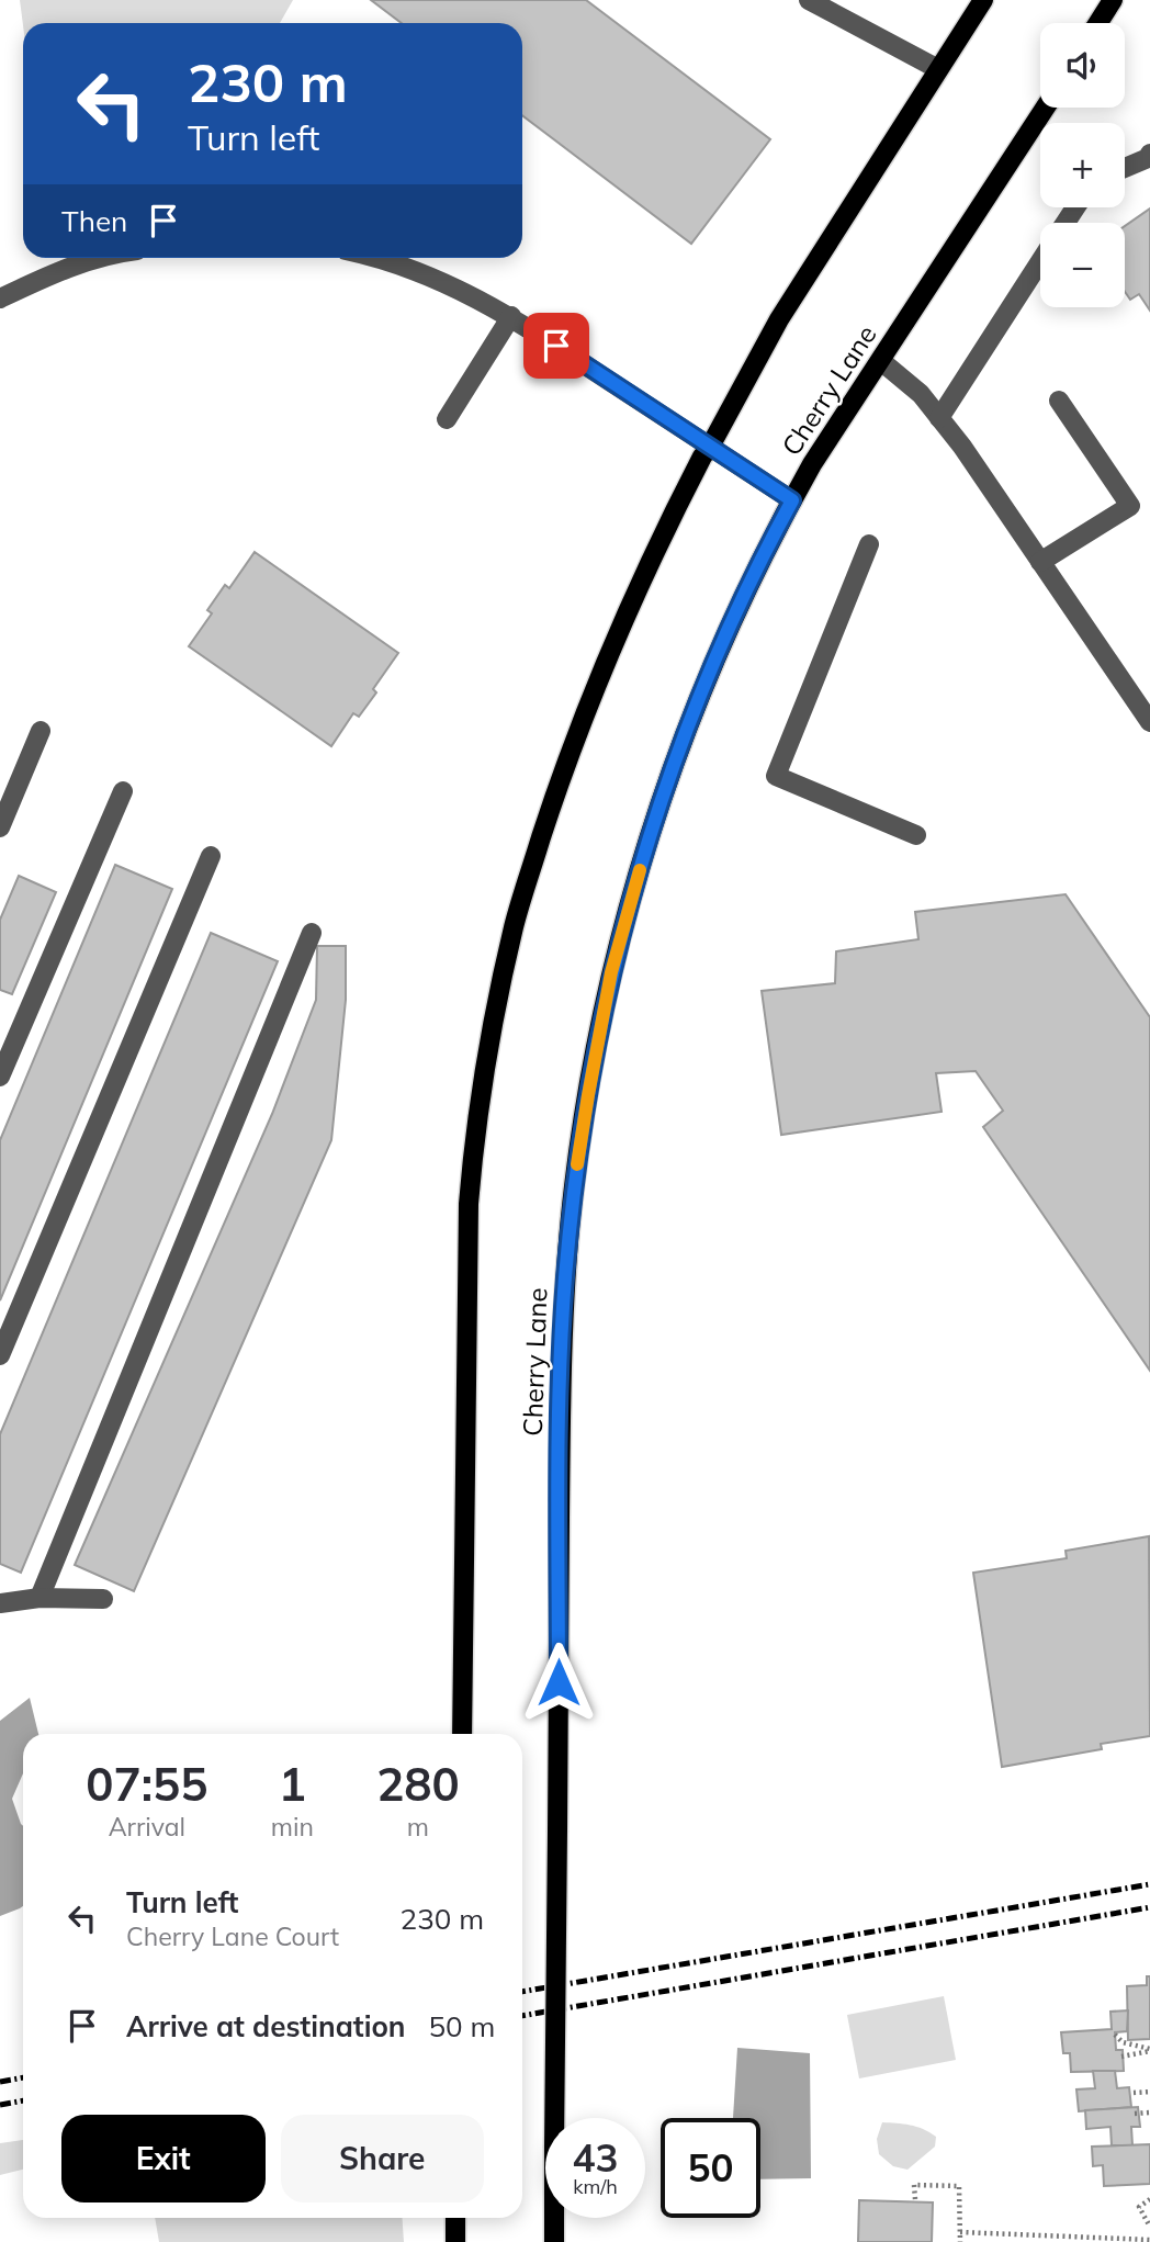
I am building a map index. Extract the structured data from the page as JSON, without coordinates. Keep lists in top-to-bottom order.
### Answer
{
  "streets": {
    "main road": ["Cherry Lane"]
  },
  "page": {
    "map_buttons": ["+", "−"],
    "turn": ["230 m", "Turn left"],
    "then": "Then",
    "eta": [
      "07:55",
      "Arrival",
      "1",
      "min",
      "280",
      "m"
    ],
    "list": [
      {
        "name": "Turn left",
        "note": "Cherry Lane Court",
        "value": "230 m"
      },
      {
        "name": "Arrive at destination",
        "value": "50 m"
      }
    ],
    "buttons": ["Exit", "Share"],
    "speed": "43 km/h",
    "limit": "50"
  }
}
